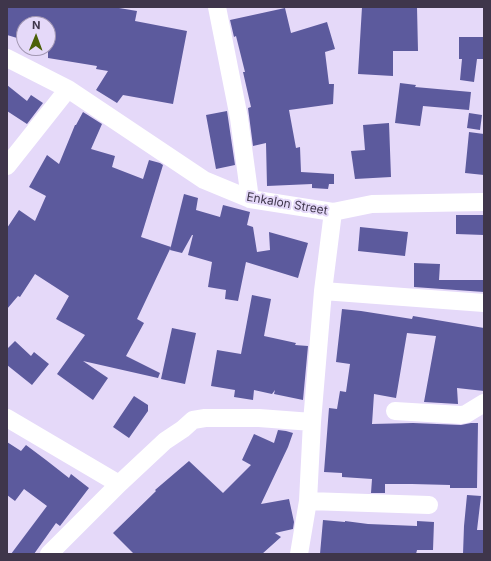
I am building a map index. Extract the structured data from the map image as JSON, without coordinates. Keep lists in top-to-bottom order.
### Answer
{
  "streets": {
    "street": ["Enkalon Street"]
  },
  "north": "top"
}
